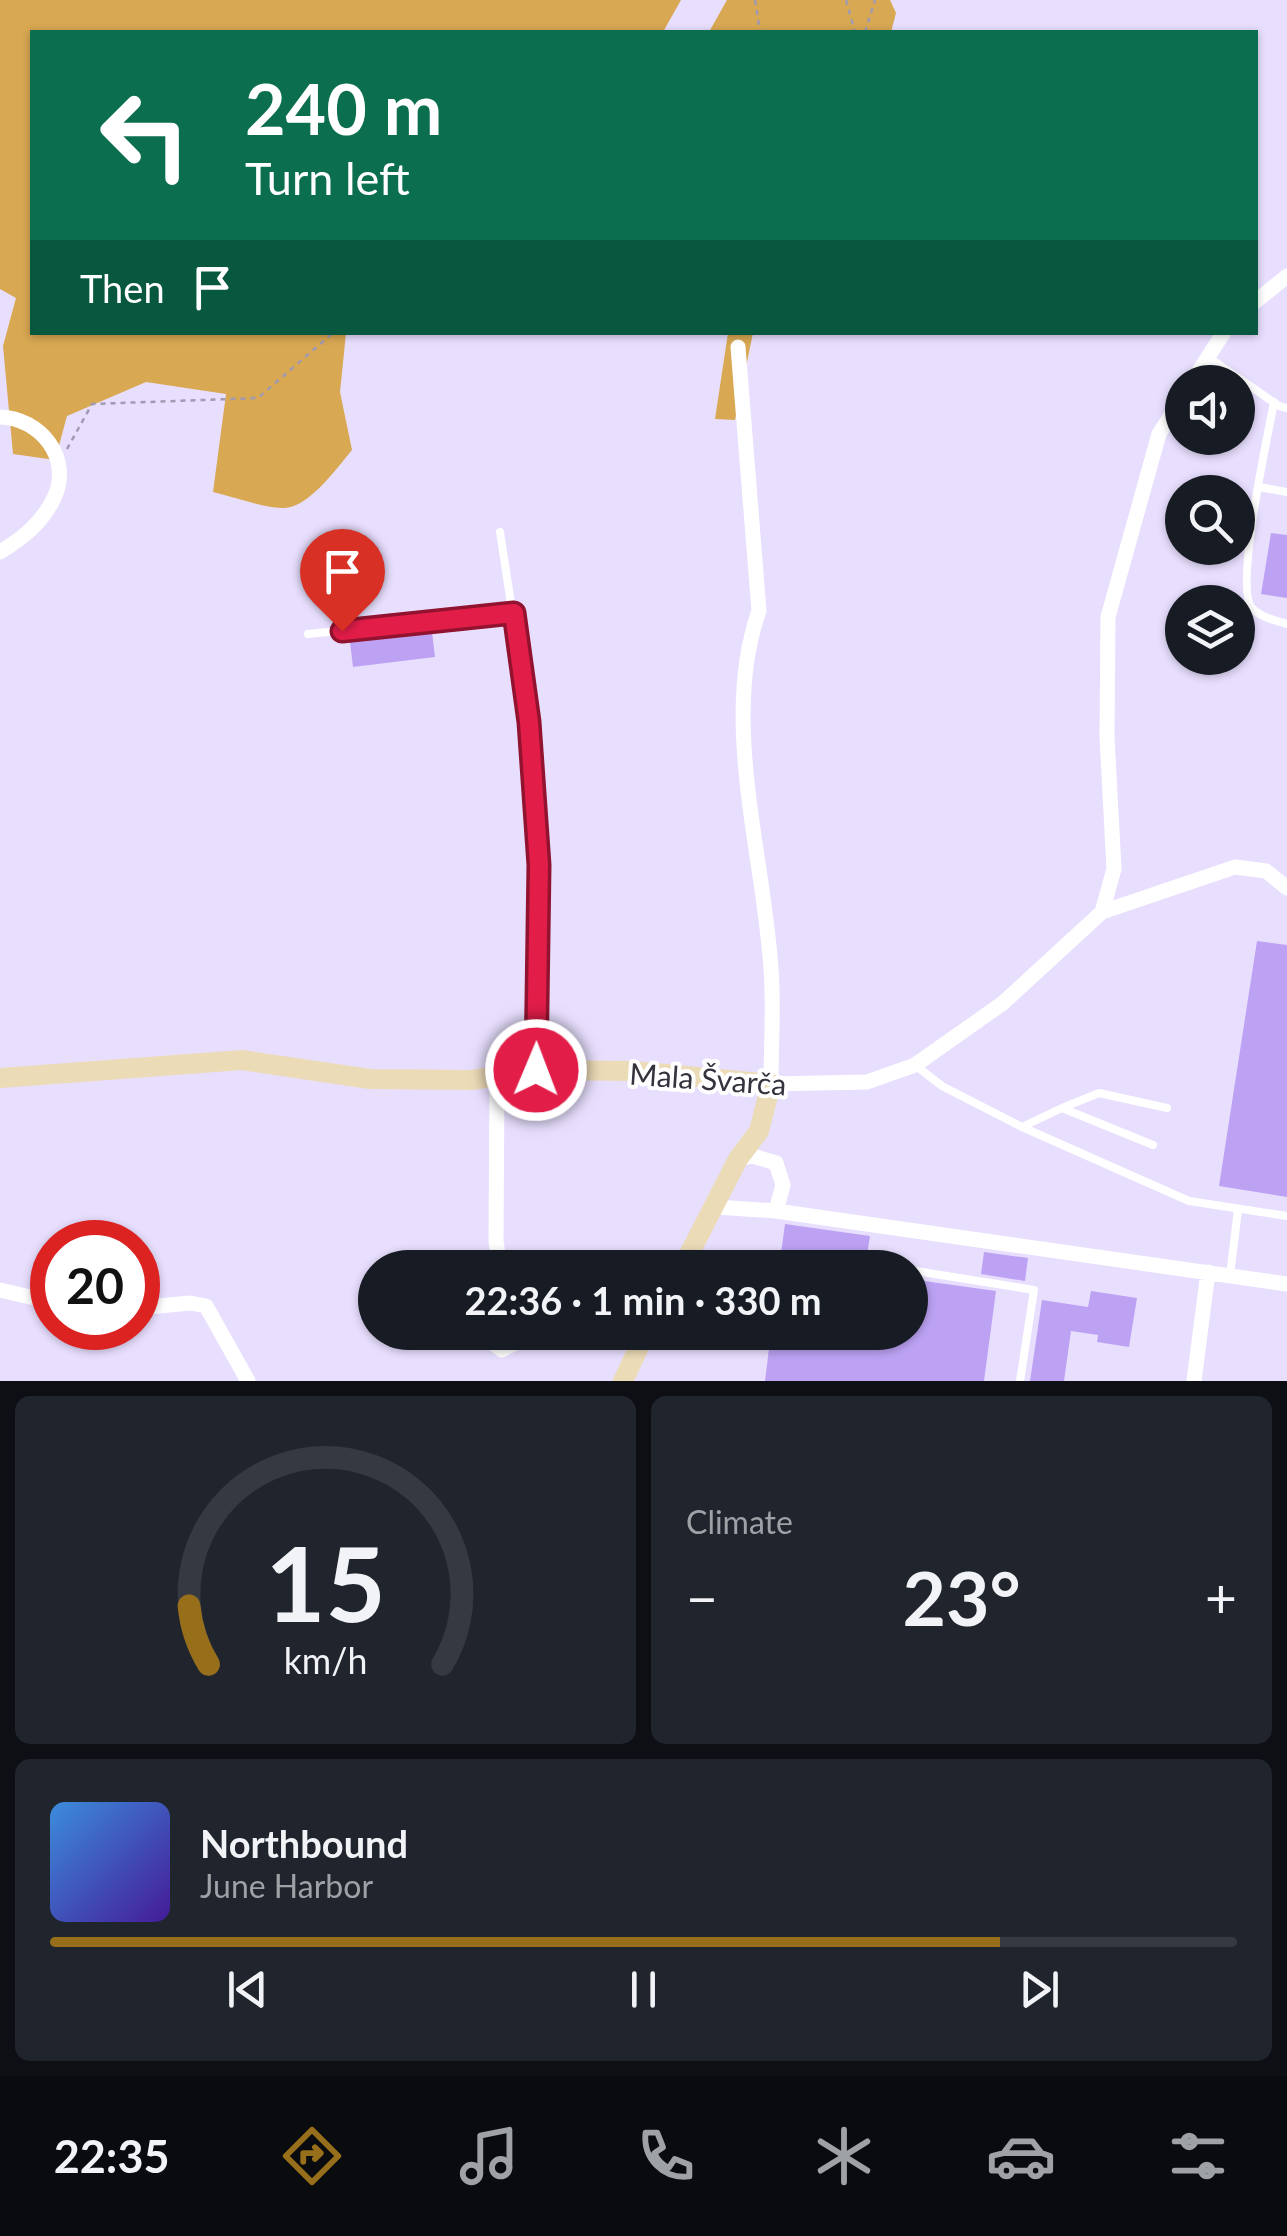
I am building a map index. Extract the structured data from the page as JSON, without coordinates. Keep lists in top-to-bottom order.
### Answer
{
  "streets": {
    "street": ["Mala Švarča"]
  },
  "page": {
    "turn": ["240 m", "Turn left"],
    "then": "Then",
    "limit": "20",
    "trip": "22:36 · 1 min · 330 m",
    "tile": "Climate",
    "heat": ["−", "23°", "+"],
    "song": ["Northbound", "June Harbor"],
    "tabs": "22:35",
    "gauge": ["15", "km/h"]
  }
}
